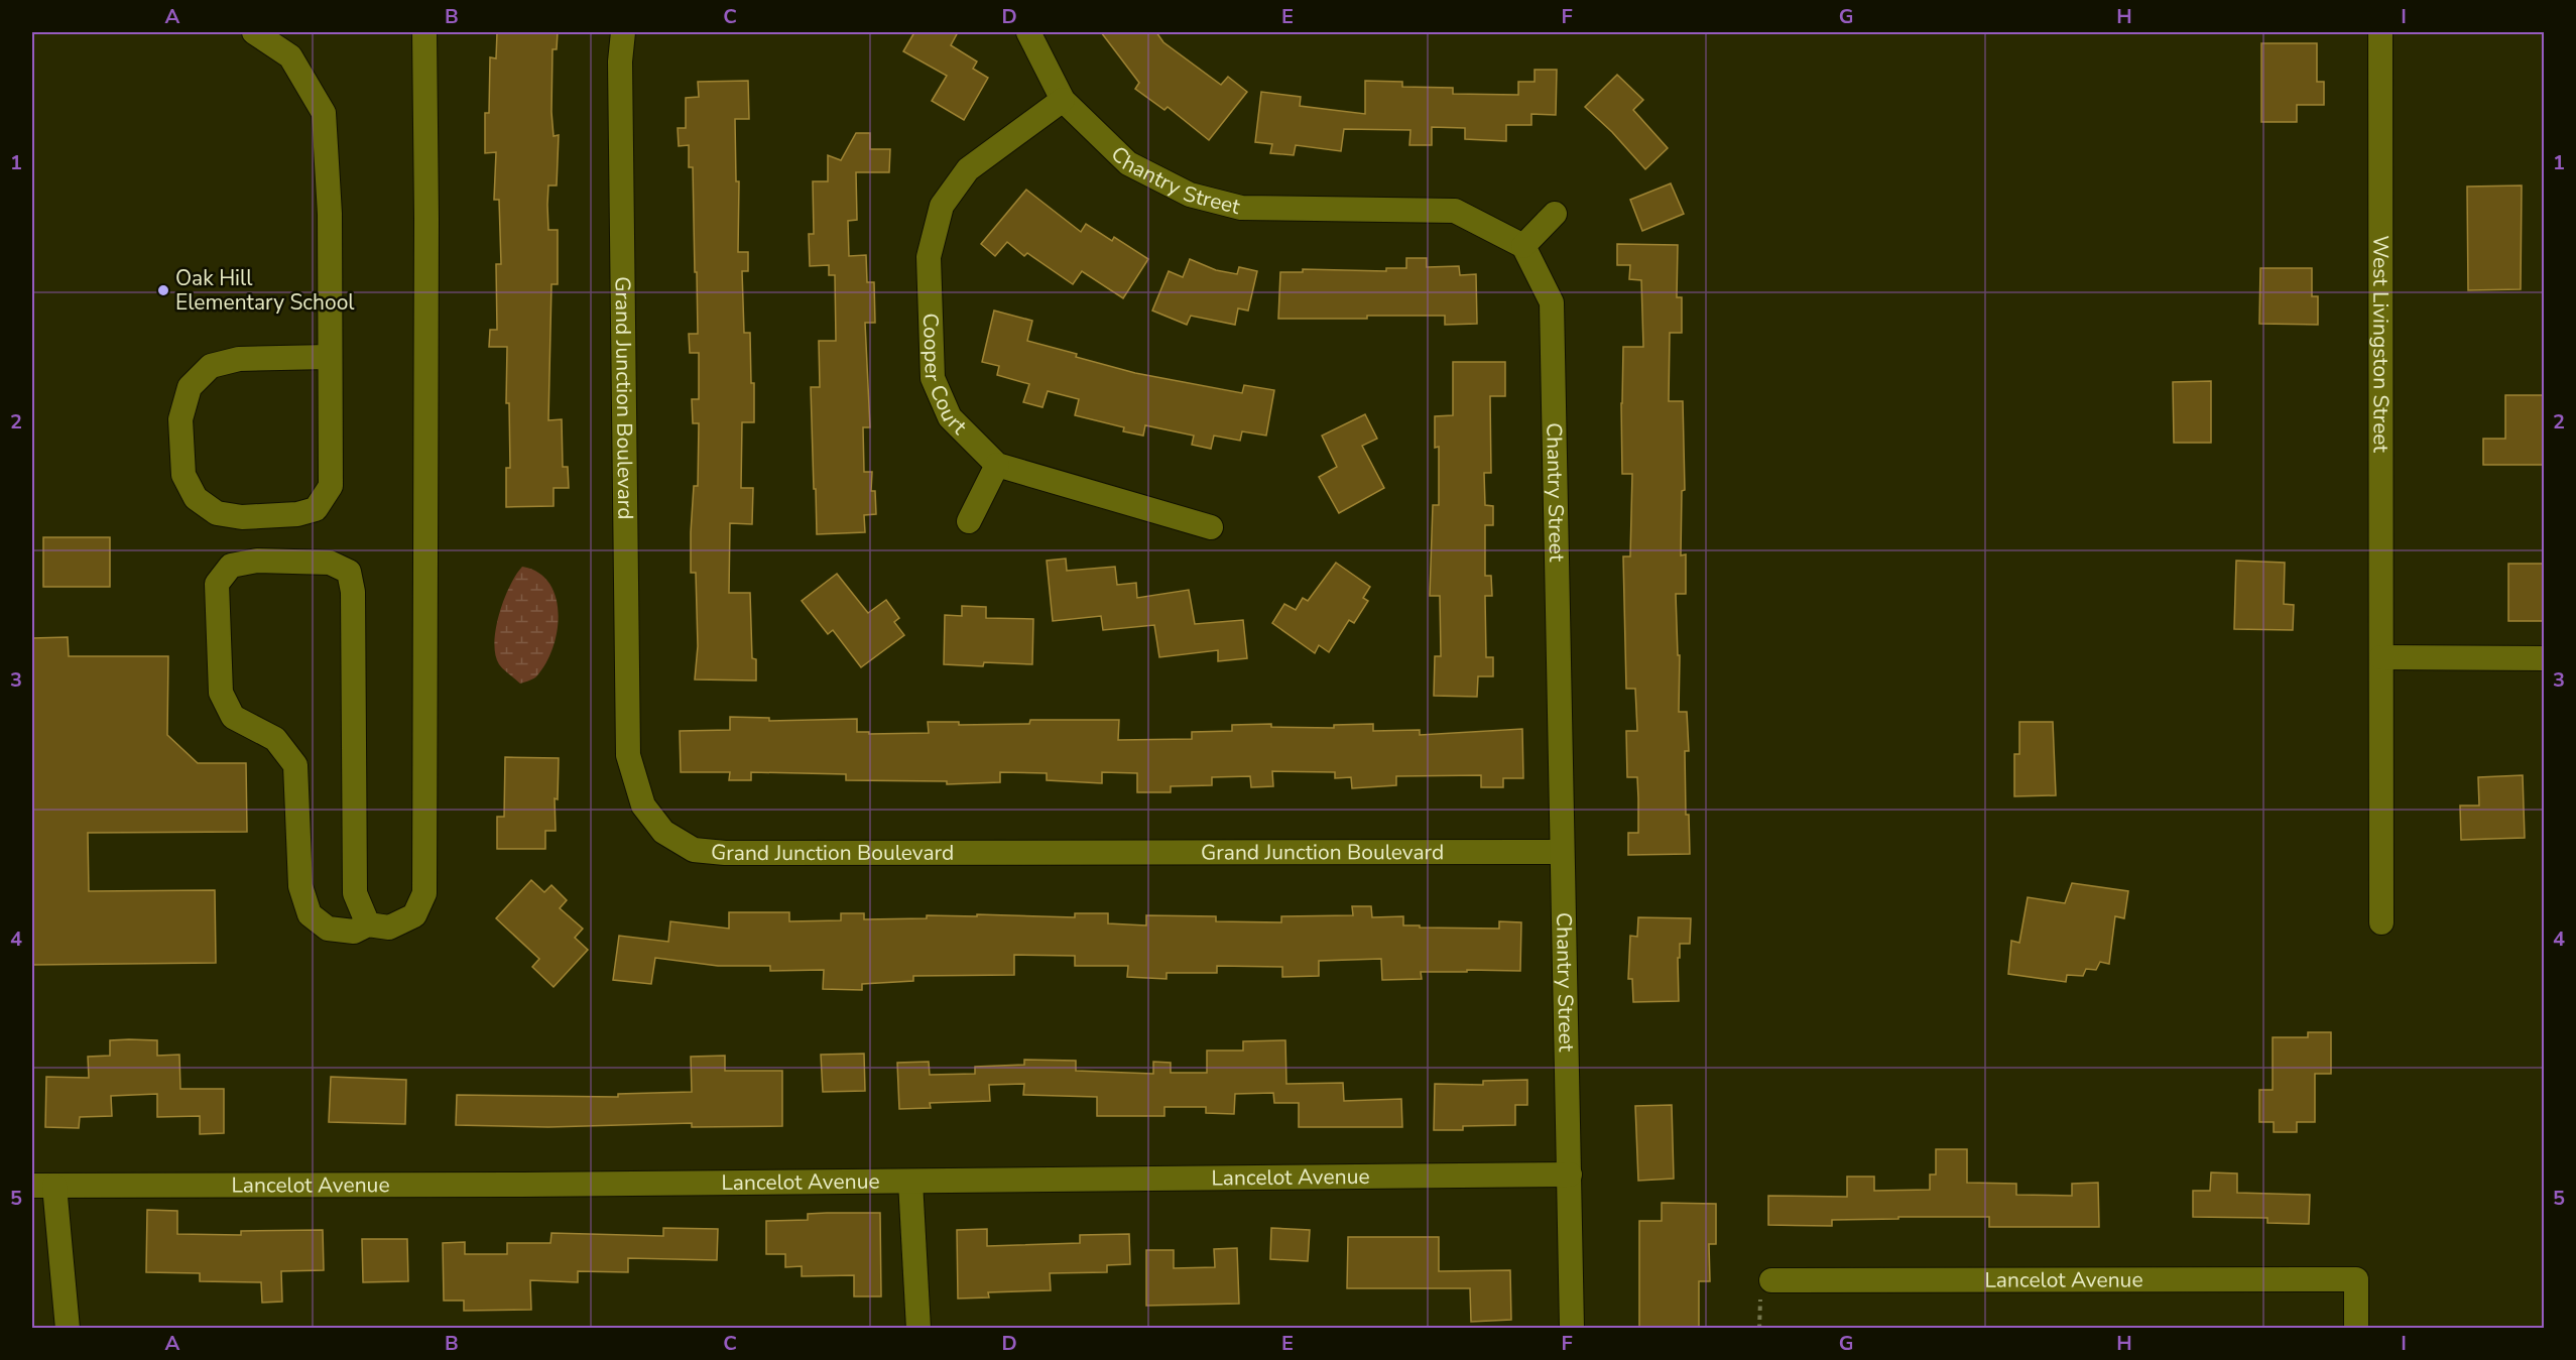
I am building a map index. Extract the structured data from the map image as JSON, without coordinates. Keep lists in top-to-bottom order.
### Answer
{
  "streets": {
    "street": [
      "Chantry Street",
      "West Livingston Street",
      "Cooper Court",
      "Grand Junction Boulevard",
      "Lancelot Avenue"
    ]
  },
  "crossings": [
    ["Chantry Street", "Cooper Court"],
    ["Chantry Street", "Grand Junction Boulevard"],
    ["Chantry Street", "Lancelot Avenue"]
  ],
  "places": ["Oak Hill Elementary School"],
  "grid": {
    "columns": [
      "A",
      "B",
      "C",
      "D",
      "E",
      "F",
      "G",
      "H",
      "I"
    ],
    "rows": [
      "1",
      "2",
      "3",
      "4",
      "5"
    ]
  }
}
